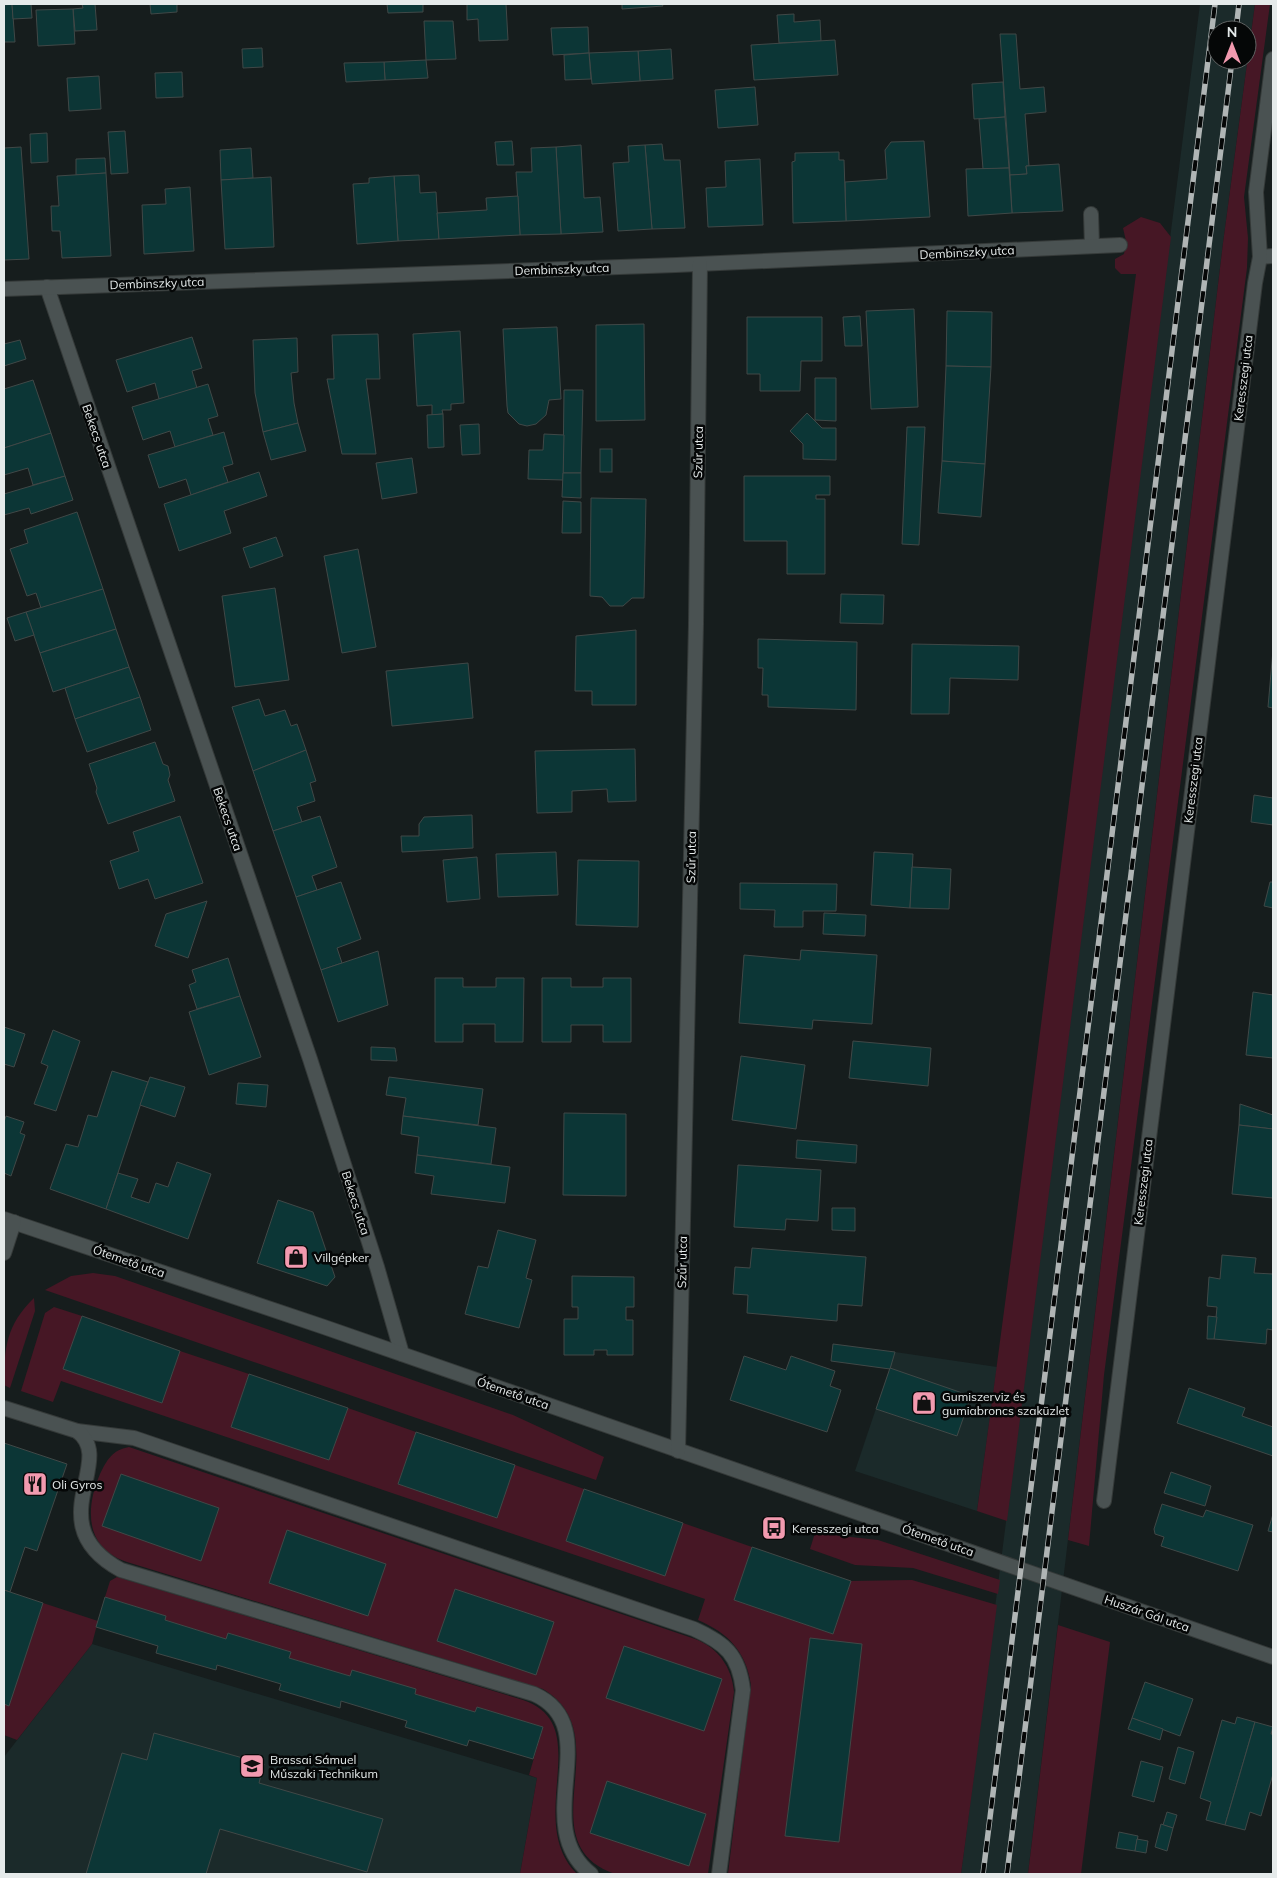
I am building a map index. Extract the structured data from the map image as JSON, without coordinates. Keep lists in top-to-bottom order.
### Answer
{
  "streets": {
    "street": [
      "Dembinszky utca",
      "Keresszegi utca",
      "Bekecs utca",
      "Szűr utca",
      "Ótemető utca",
      "Huszár Gál utca"
    ]
  },
  "crossings": [
    ["Dembinszky utca", "Bekecs utca"],
    ["Dembinszky utca", "Szűr utca"],
    ["Bekecs utca", "Ótemető utca"],
    ["Szűr utca", "Ótemető utca"],
    ["Ótemető utca", "Huszár Gál utca"]
  ],
  "places": {
    "shop": ["Villgépker", "Gumiszerviz és gumiabroncs szaküzlet"],
    "restaurant": ["Oli Gyros"],
    "bus stop": ["Keresszegi utca"],
    "school or university": ["Brassai Sámuel Műszaki Technikum"]
  },
  "north": "top"
}
